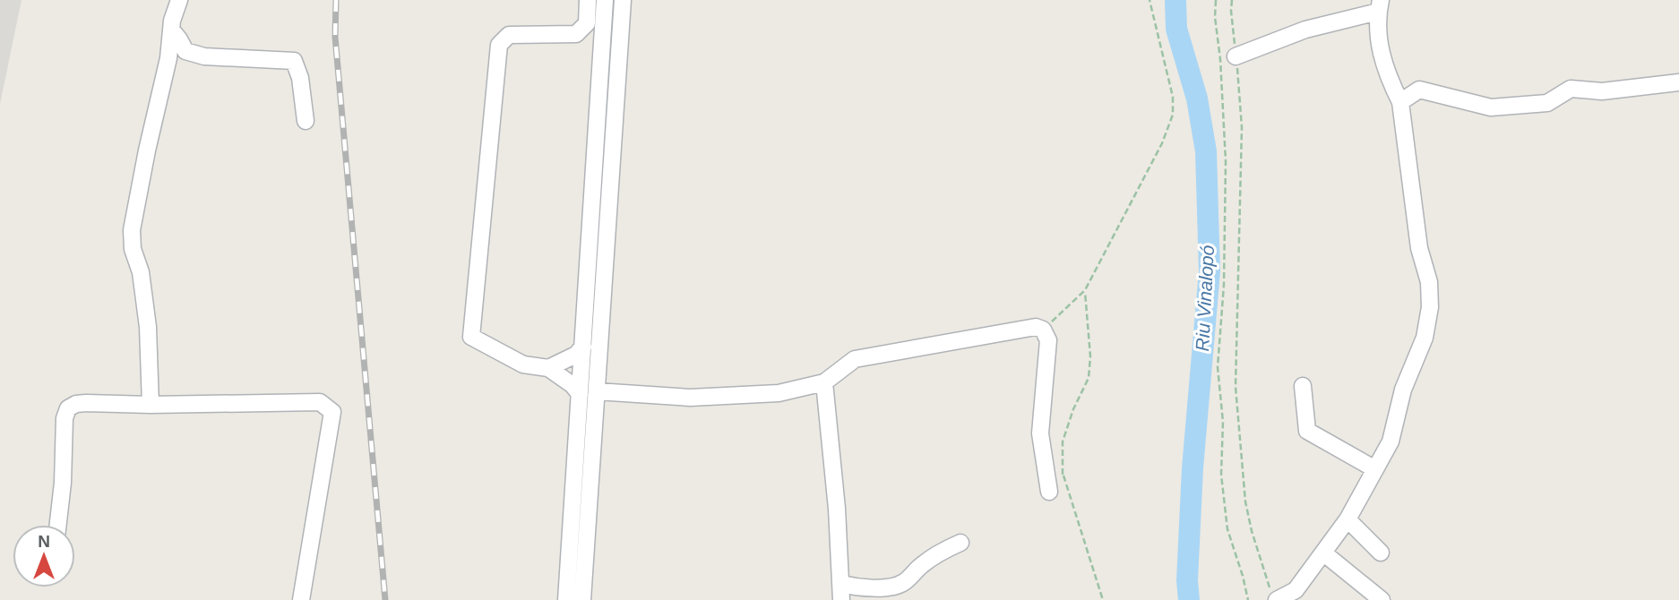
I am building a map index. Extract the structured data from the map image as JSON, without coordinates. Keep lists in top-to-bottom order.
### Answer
{
  "water": ["Riu Vinalopó"],
  "north": "top"
}
